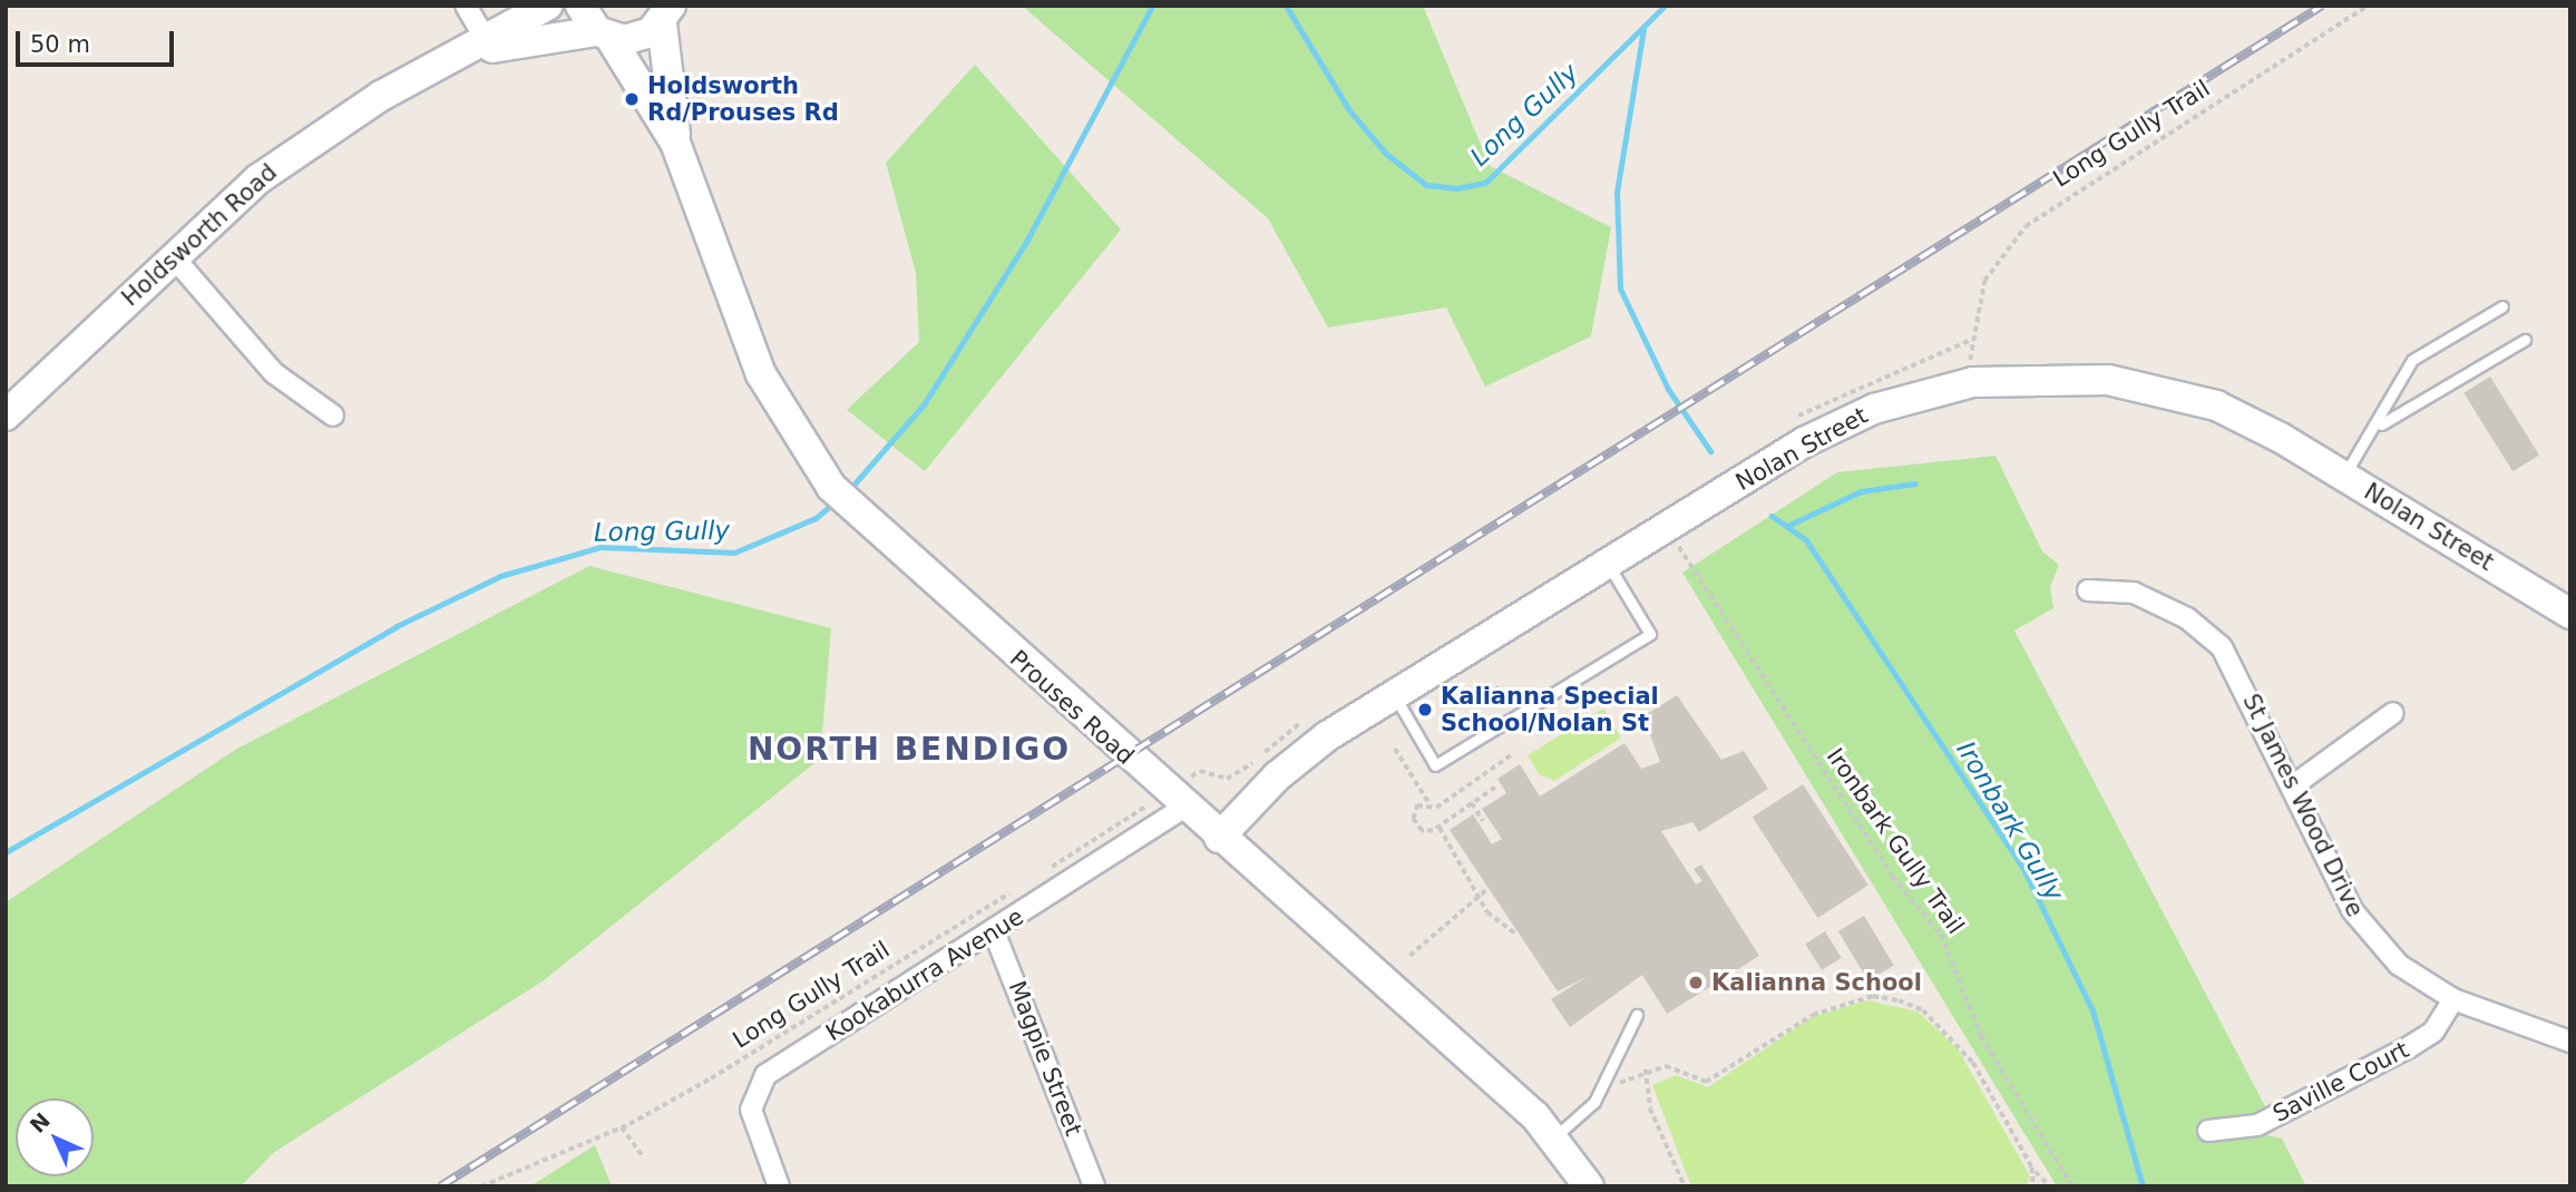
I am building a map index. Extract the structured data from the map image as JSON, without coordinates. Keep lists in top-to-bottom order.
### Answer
{
  "streets": {
    "street": [
      "Holdsworth Road",
      "Nolan Street",
      "Prouses Road",
      "St James Wood Drive",
      "Kookaburra Avenue",
      "Magpie Street",
      "Saville Court"
    ],
    "path": ["Long Gully Trail", "Ironbark Gully Trail"]
  },
  "crossings": [
    ["Holdsworth Road", "Prouses Road"],
    ["Nolan Street", "Prouses Road"],
    ["Nolan Street", "Ironbark Gully Trail"],
    ["Prouses Road", "Kookaburra Avenue"],
    ["St James Wood Drive", "Saville Court"],
    ["Kookaburra Avenue", "Magpie Street"]
  ],
  "districts": ["NORTH BENDIGO"],
  "water": ["Long Gully", "Ironbark Gully"],
  "places": ["Holdsworth Rd/Prouses Rd", "Kalianna Special School/Nolan St", "Kalianna School"],
  "scale_bar": "50 m",
  "north": "top left"
}
